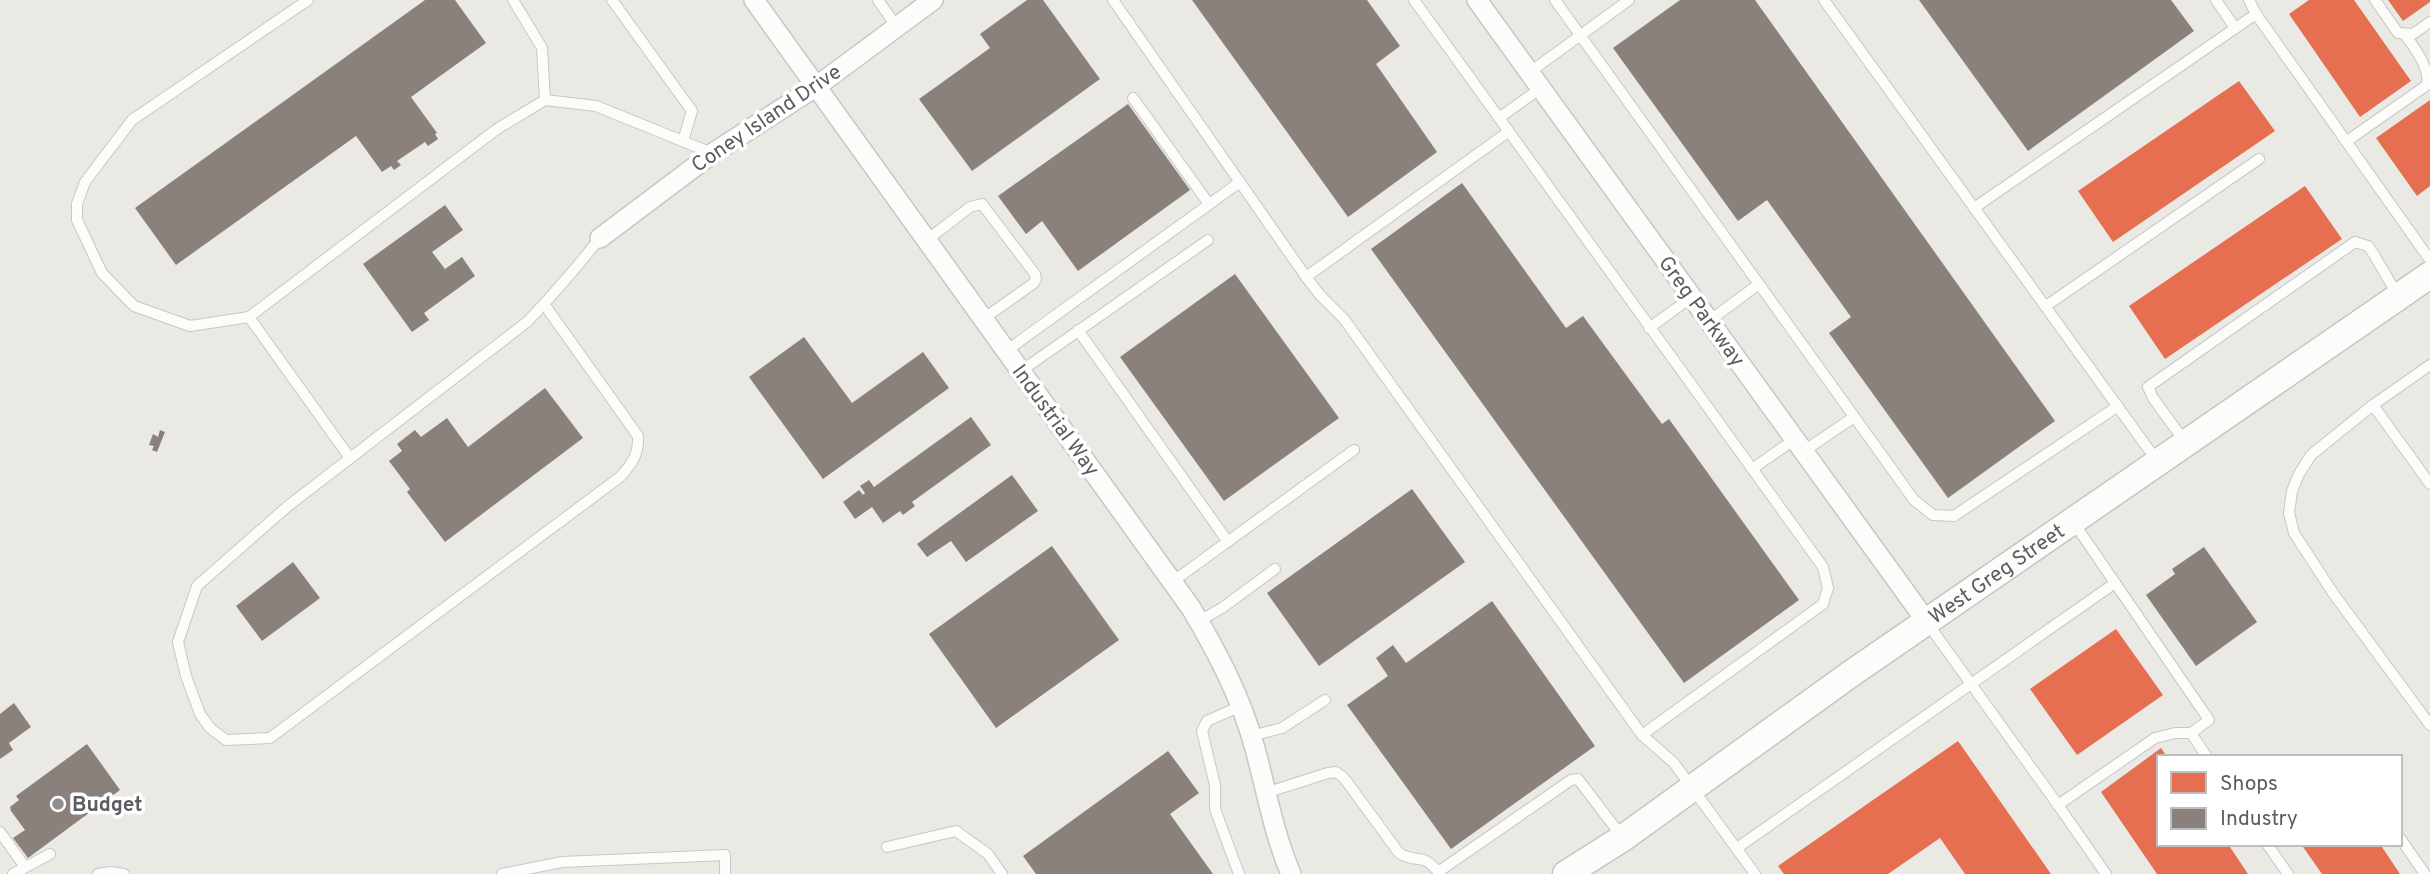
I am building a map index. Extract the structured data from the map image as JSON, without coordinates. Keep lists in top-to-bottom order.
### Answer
{
  "streets": {
    "main road": ["West Greg Street"],
    "street": ["Coney Island Drive", "Greg Parkway", "Industrial Way"]
  },
  "crossings": [
    ["Coney Island Drive", "Industrial Way"],
    ["Greg Parkway", "West Greg Street"]
  ],
  "places": ["Budget"],
  "legend": ["Shops", "Industry"]
}
